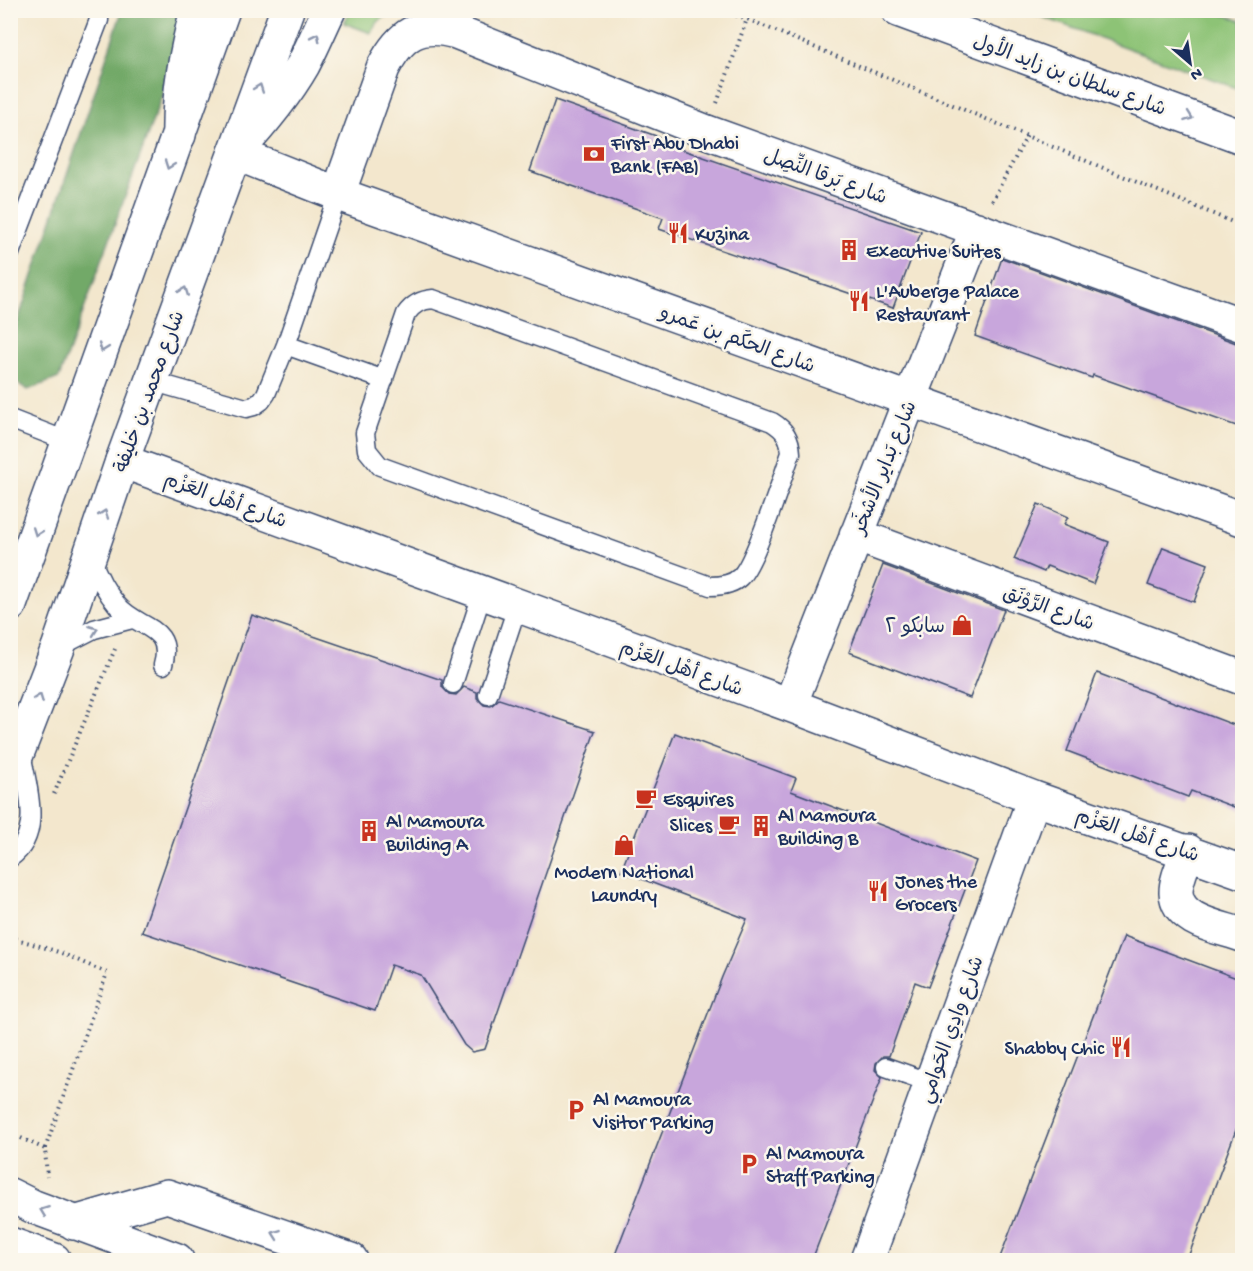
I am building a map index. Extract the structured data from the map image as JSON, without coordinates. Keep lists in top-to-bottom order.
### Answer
{
  "streets": {
    "street": [
      "شارع سلطان بن زايد الأول",
      "شارع بَرقا النِّصِل",
      "شارع الحكَم بن عَمرو",
      "شارع محمد بن خليفة",
      "شارع بَداير الأشخَر",
      "شارع أهْل العَزْم",
      "شارع الرَّوْنَق",
      "شارع وادِي الحَوامي"
    ]
  },
  "crossings": [
    ["شارع بَرقا النِّصِل", "شارع الحكَم بن عَمرو"],
    ["شارع بَرقا النِّصِل", "شارع بَداير الأشخَر"],
    ["شارع الحكَم بن عَمرو", "شارع محمد بن خليفة"],
    ["شارع الحكَم بن عَمرو", "شارع بَداير الأشخَر"],
    ["شارع محمد بن خليفة", "شارع أهْل العَزْم"],
    ["شارع بَداير الأشخَر", "شارع أهْل العَزْم"],
    ["شارع بَداير الأشخَر", "شارع الرَّوْنَق"],
    ["شارع أهْل العَزْم", "شارع وادِي الحَوامي"]
  ],
  "one_way": ["شارع سلطان بن زايد الأول"],
  "places": {
    "bank": ["First Abu Dhabi Bank (FAB)"],
    "restaurant": [
      "Kuzina",
      "L'Auberge Palace Restaurant",
      "Jones the Grocers",
      "Shabby Chic"
    ],
    "building": ["Executive Suites", "Al Mamoura Building B", "Al Mamoura Building A"],
    "shop": ["سابكو ٢", "Modern National Laundry"],
    "cafe": ["Esquires", "Slices"],
    "parking": ["Al Mamoura Visitor Parking", "Al Mamoura Staff Parking"]
  },
  "north": "bottom right"
}
